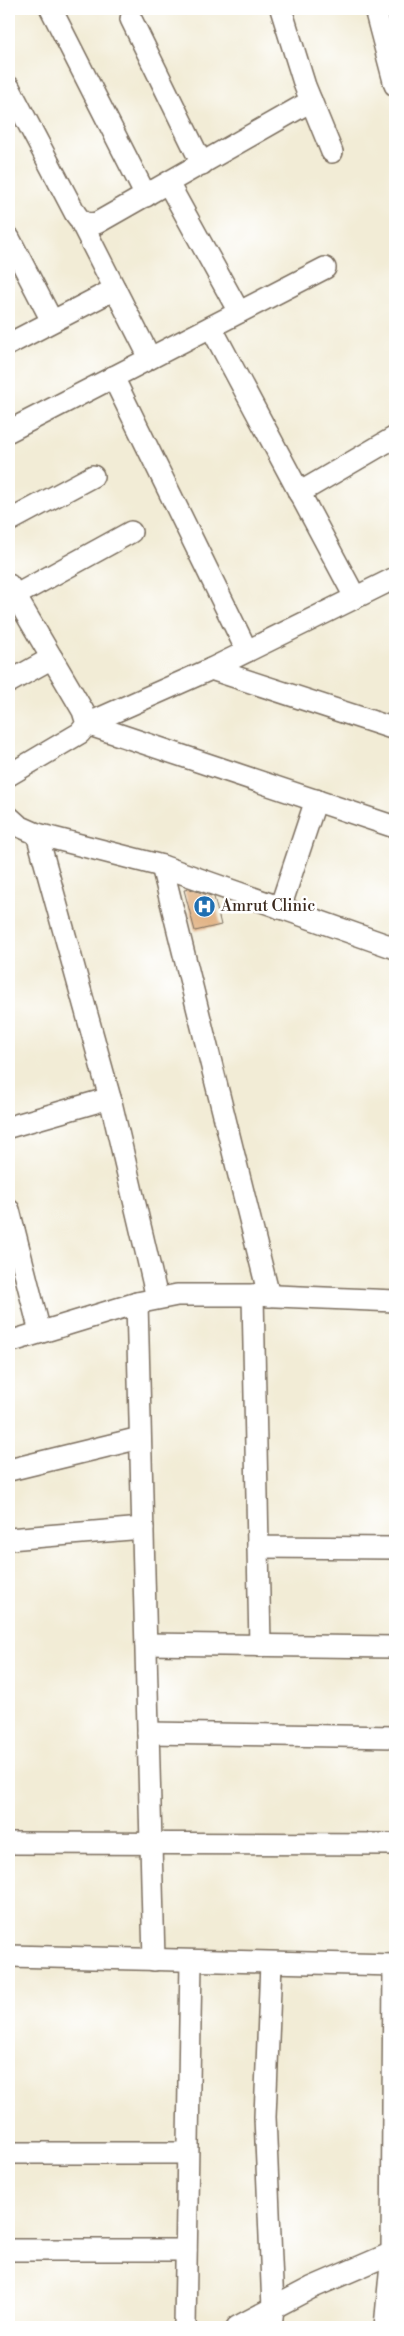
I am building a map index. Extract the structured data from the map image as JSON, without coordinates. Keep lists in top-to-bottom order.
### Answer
{
  "places": {
    "hospital": ["Amrut Clinic"]
  }
}
